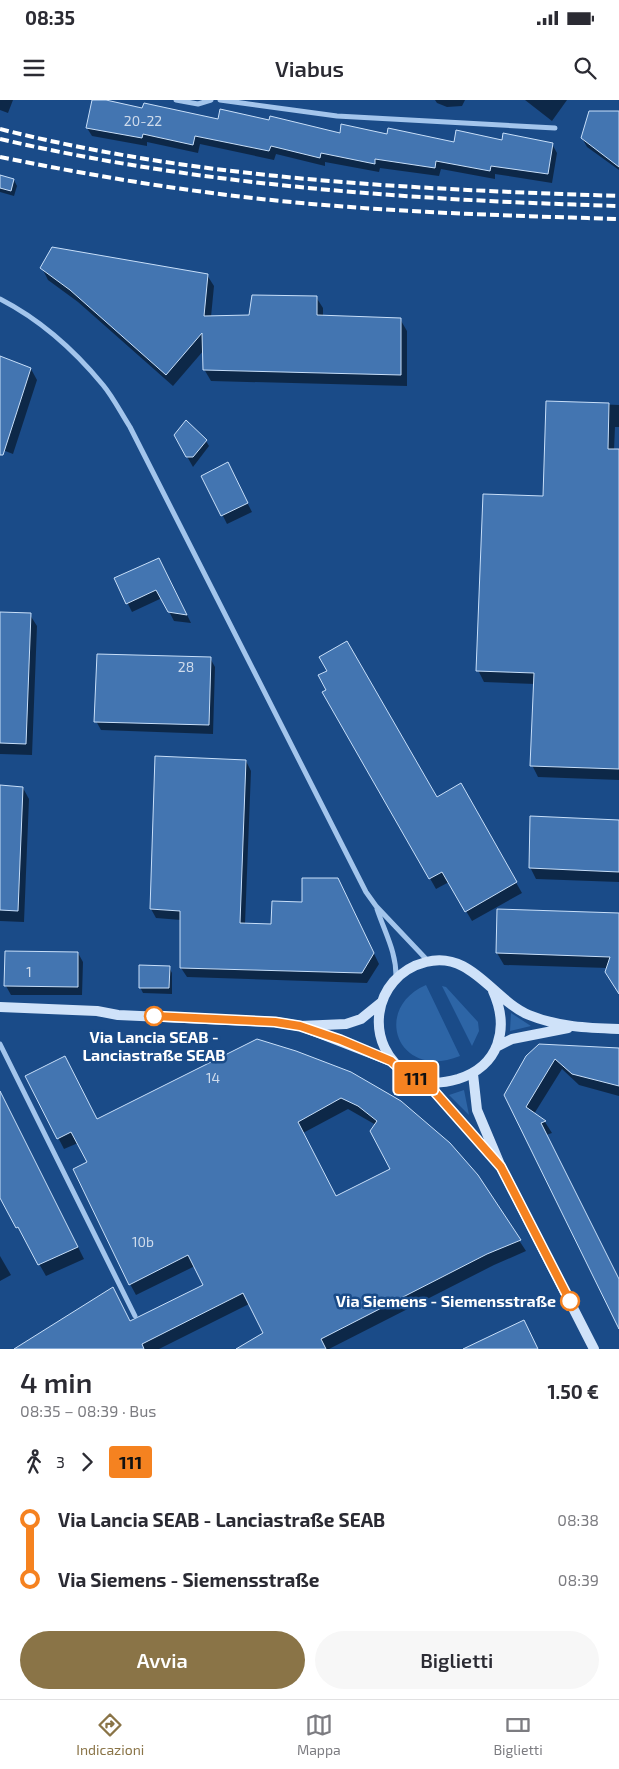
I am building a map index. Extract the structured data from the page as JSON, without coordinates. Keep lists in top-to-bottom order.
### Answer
{
  "places": ["Via Lancia SEAB - Lanciastraße SEAB", "Via Siemens - Siemensstraße"],
  "lines": ["bus line 111"],
  "house_numbers": [
    "20-22",
    "28",
    "1",
    "14",
    "10b"
  ],
  "page": {
    "status": "08:35",
    "header": "Viabus",
    "on_map": "111",
    "heading": ["4 min", "08:35 – 08:39 · Bus", "1.50 €"],
    "legs": ["3", "111"],
    "list": [
      {
        "name": "Via Lancia SEAB - Lanciastraße SEAB",
        "value": "08:38"
      },
      {
        "name": "Via Siemens - Siemensstraße",
        "value": "08:39"
      }
    ],
    "buttons": ["Avvia", "Biglietti"],
    "tabs": ["Indicazioni", "Mappa", "Biglietti"]
  }
}
